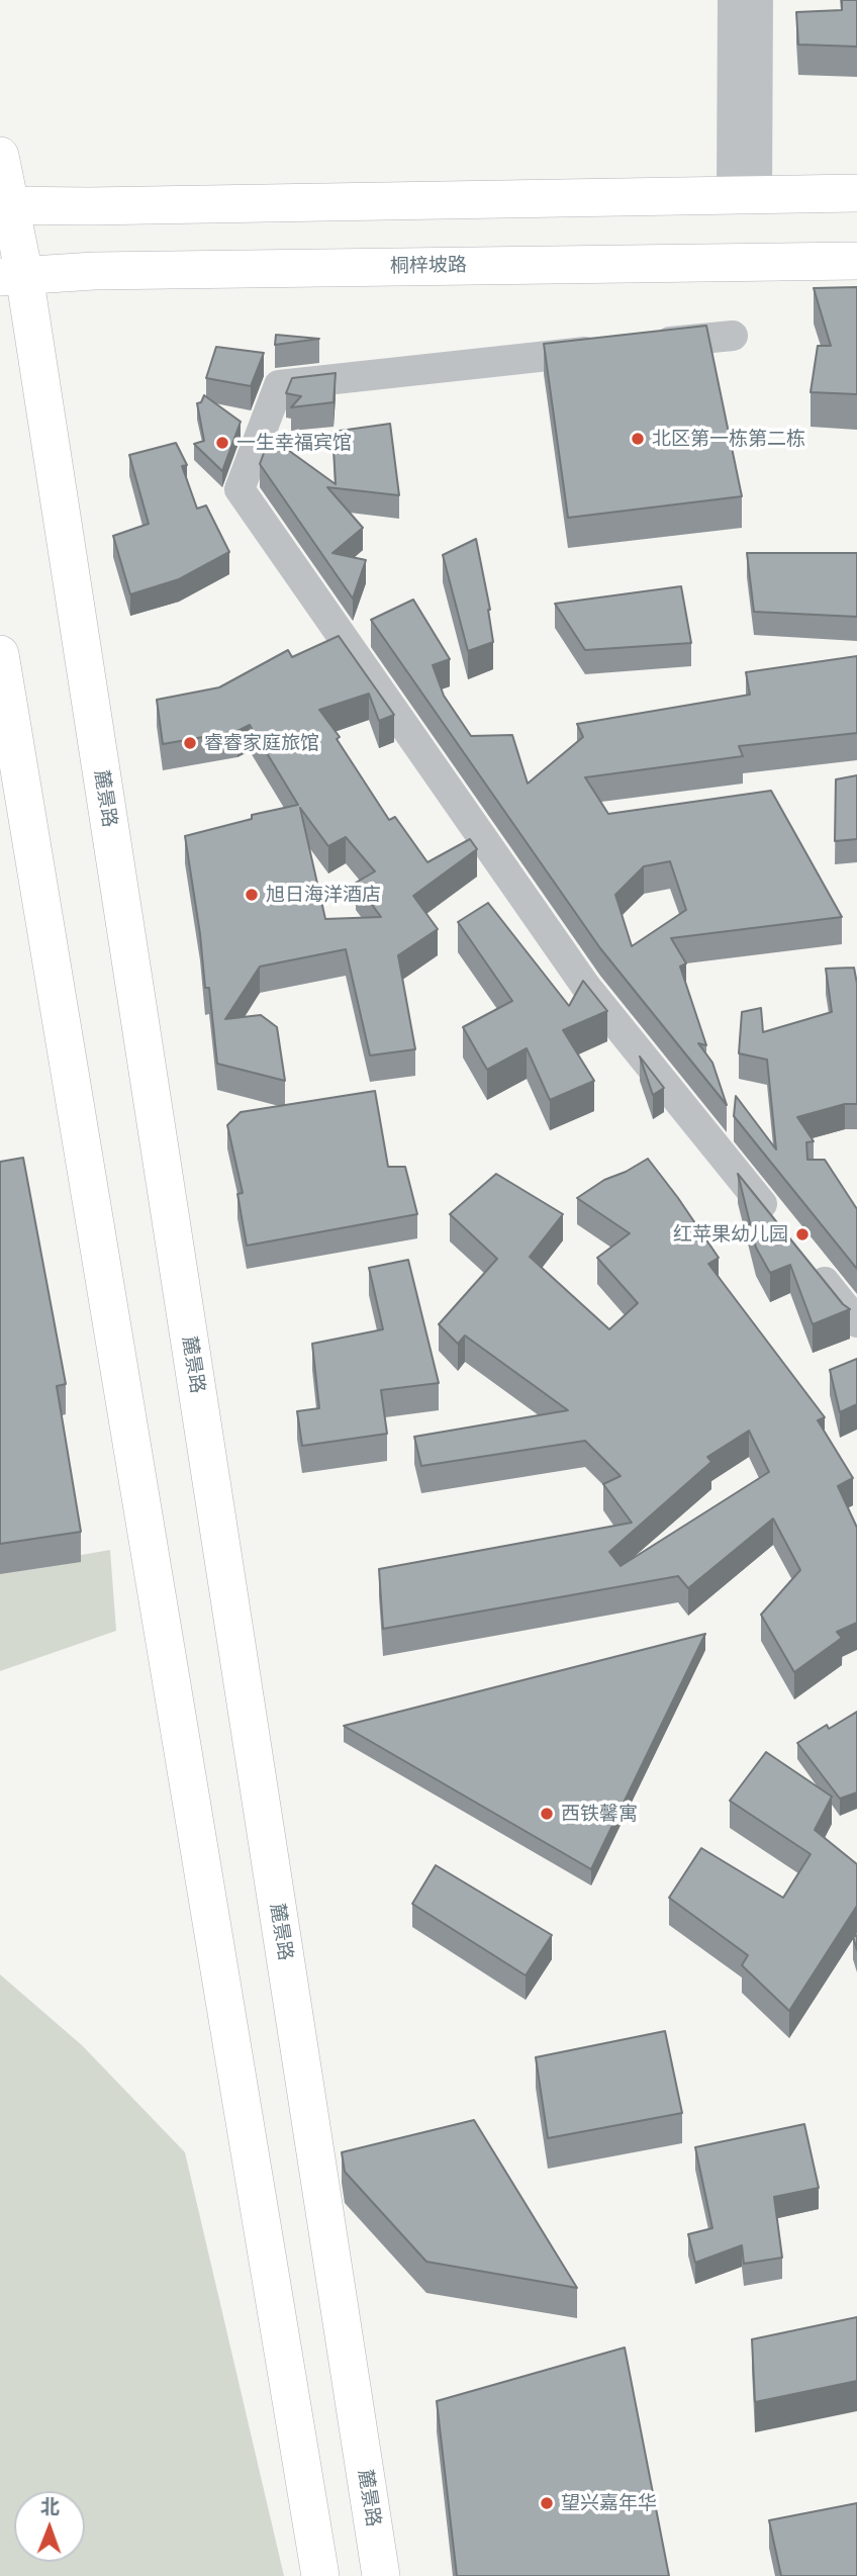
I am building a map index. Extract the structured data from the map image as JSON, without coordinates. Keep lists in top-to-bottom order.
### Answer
{
  "streets": {
    "main road": ["桐梓坡路", "麓景路"]
  },
  "crossings": [
    ["桐梓坡路", "麓景路"]
  ],
  "places": [
    "北区第一栋第二栋",
    "一生幸福宾馆",
    "睿睿家庭旅馆",
    "旭日海洋酒店",
    "红苹果幼儿园",
    "西铁馨寓",
    "望兴嘉年华"
  ],
  "north": "top"
}
